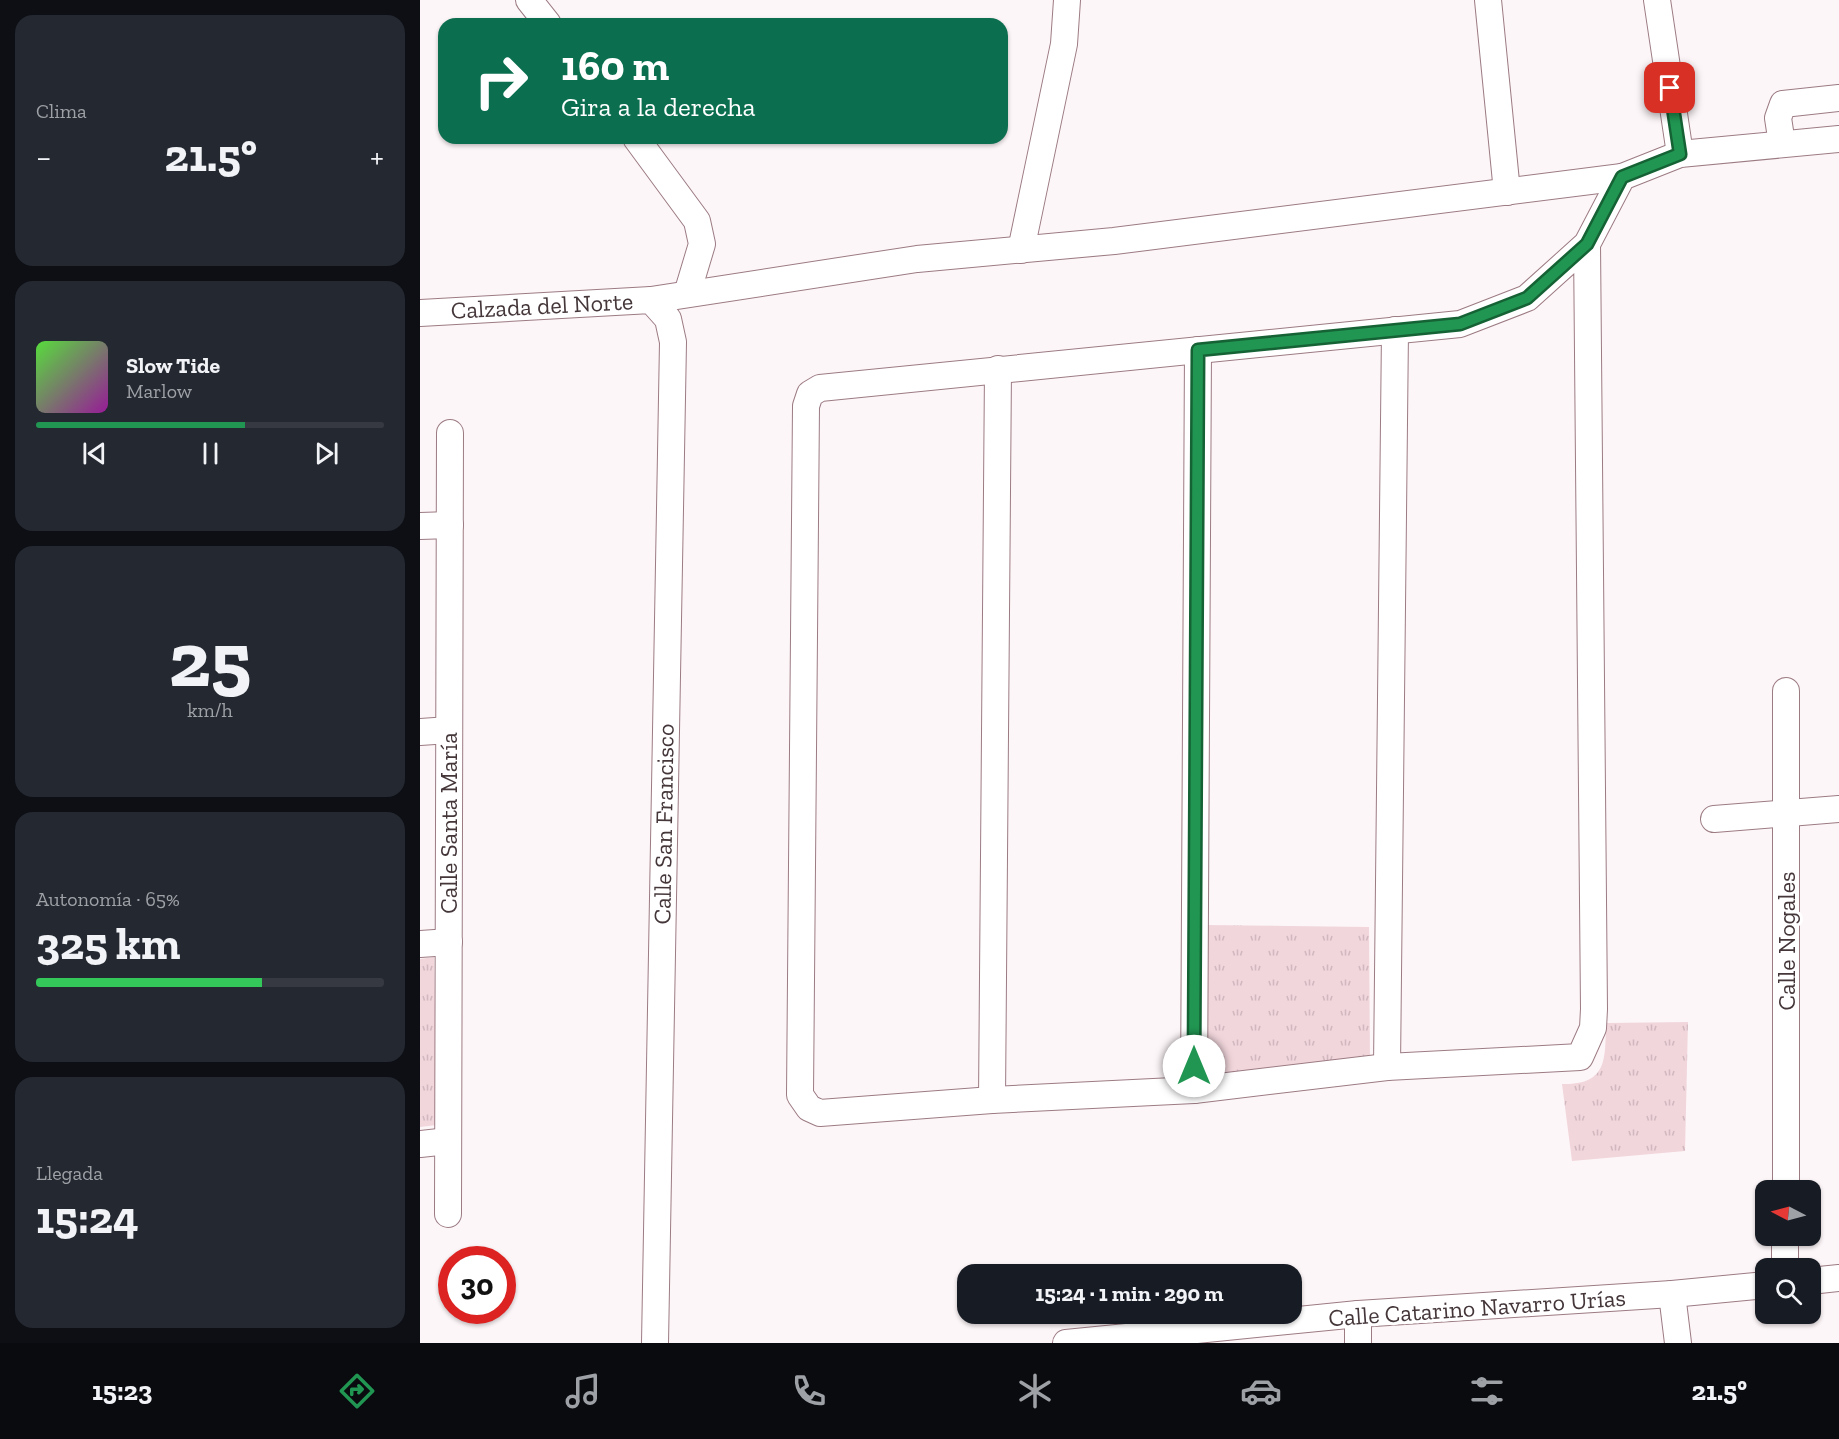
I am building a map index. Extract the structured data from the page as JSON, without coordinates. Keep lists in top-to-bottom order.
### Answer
{
  "streets": {
    "street": [
      "Calzada del Norte",
      "Calle Santa María",
      "Calle San Francisco",
      "Calle Nogales",
      "Calle Catarino Navarro Urías"
    ]
  },
  "crossings": [
    ["Calzada del Norte", "Calle San Francisco"]
  ],
  "north": "left",
  "page": {
    "tile": [
      "Clima",
      ["25", "km/h"],
      ["Autonomía · 65%", "325 km"],
      ["Llegada", "15:24"]
    ],
    "turn": ["160 m", "Gira a la derecha"],
    "heat": ["−", "21.5°", "+"],
    "song": ["Slow Tide", "Marlow"],
    "limit": "30",
    "trip": "15:24 · 1 min · 290 m",
    "tabs": ["15:23", "21.5°"]
  }
}
